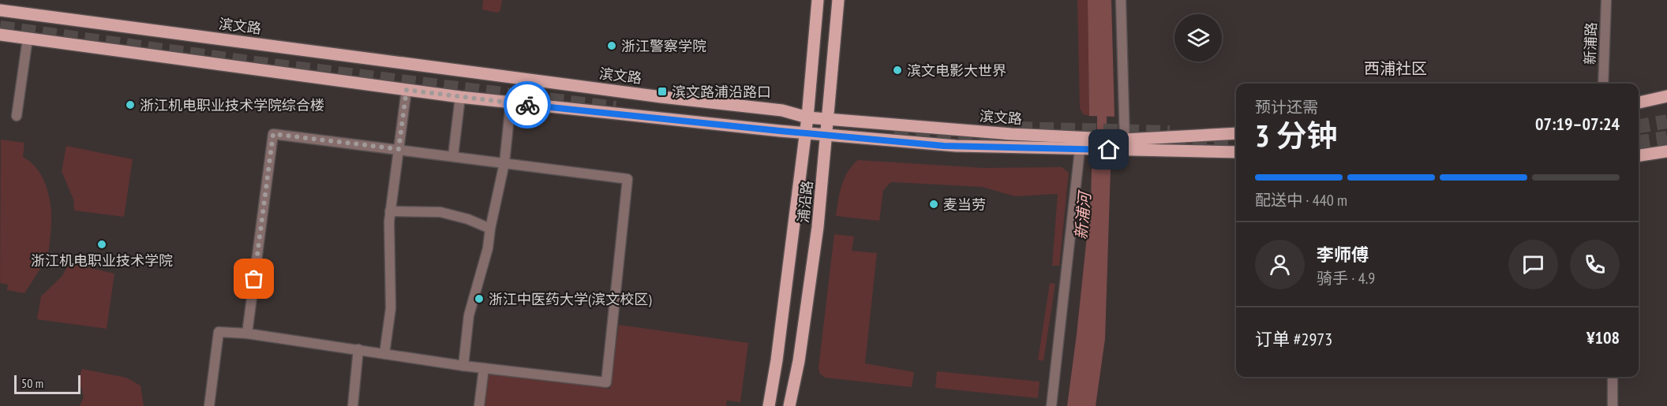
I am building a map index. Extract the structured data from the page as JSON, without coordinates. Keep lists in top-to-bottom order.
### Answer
{
  "streets": {
    "main road": ["滨文路", "浦沿路"],
    "street": ["新浦路"]
  },
  "crossings": [
    ["滨文路", "浦沿路"]
  ],
  "districts": ["西浦社区"],
  "water": ["新浦河"],
  "places": {
    "other": [
      "浙江警察学院",
      "滨文电影大世界",
      "浙江机电职业技术学院综合楼",
      "麦当劳",
      "浙江机电职业技术学院",
      "浙江中医药大学(滨文校区)"
    ],
    "transit": ["滨文路浦沿路口"]
  },
  "scale_bar": "50 m",
  "page": {
    "heading": ["3 分钟", "预计还需", "07:19–07:24"],
    "panel": [
      "李师傅",
      "骑手 · 4.9",
      "订单 #2973",
      "¥108"
    ],
    "bar": "配送中 · 440 m",
    "scale": "50 m"
  }
}
